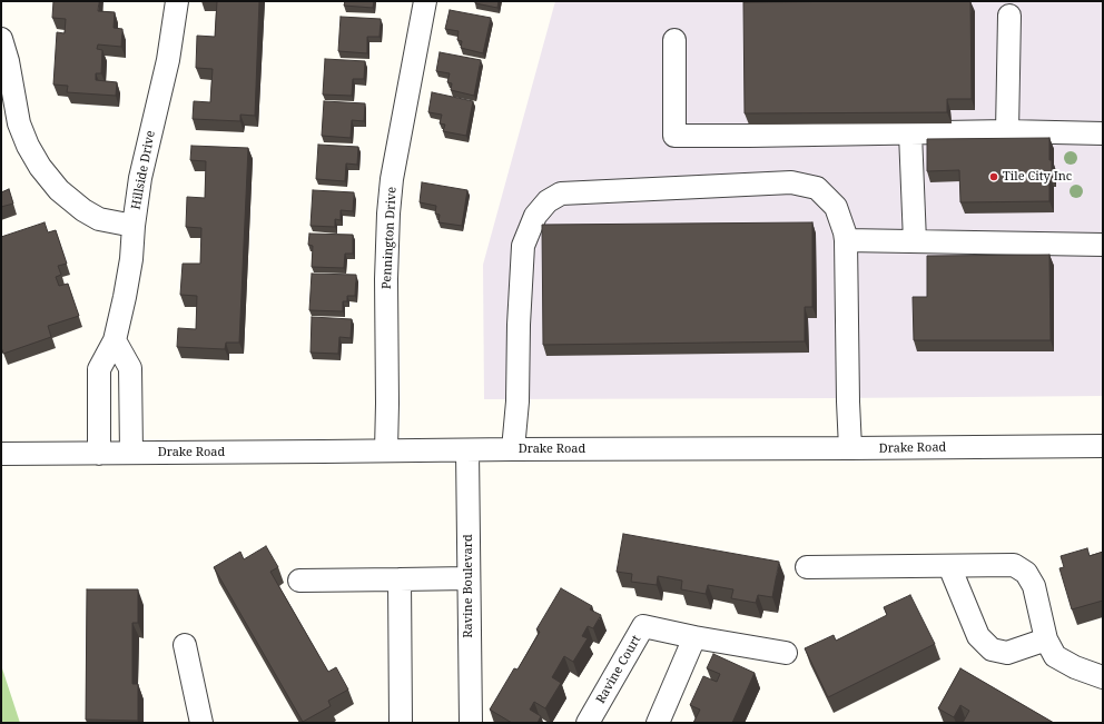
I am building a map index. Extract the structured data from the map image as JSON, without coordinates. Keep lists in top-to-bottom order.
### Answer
{
  "streets": {
    "street": [
      "Hillside Drive",
      "Pennington Drive",
      "Drake Road",
      "Ravine Boulevard",
      "Ravine Court"
    ]
  },
  "crossings": [
    ["Hillside Drive", "Drake Road"],
    ["Pennington Drive", "Drake Road"],
    ["Drake Road", "Ravine Boulevard"]
  ],
  "places": ["Tile City Inc"]
}
